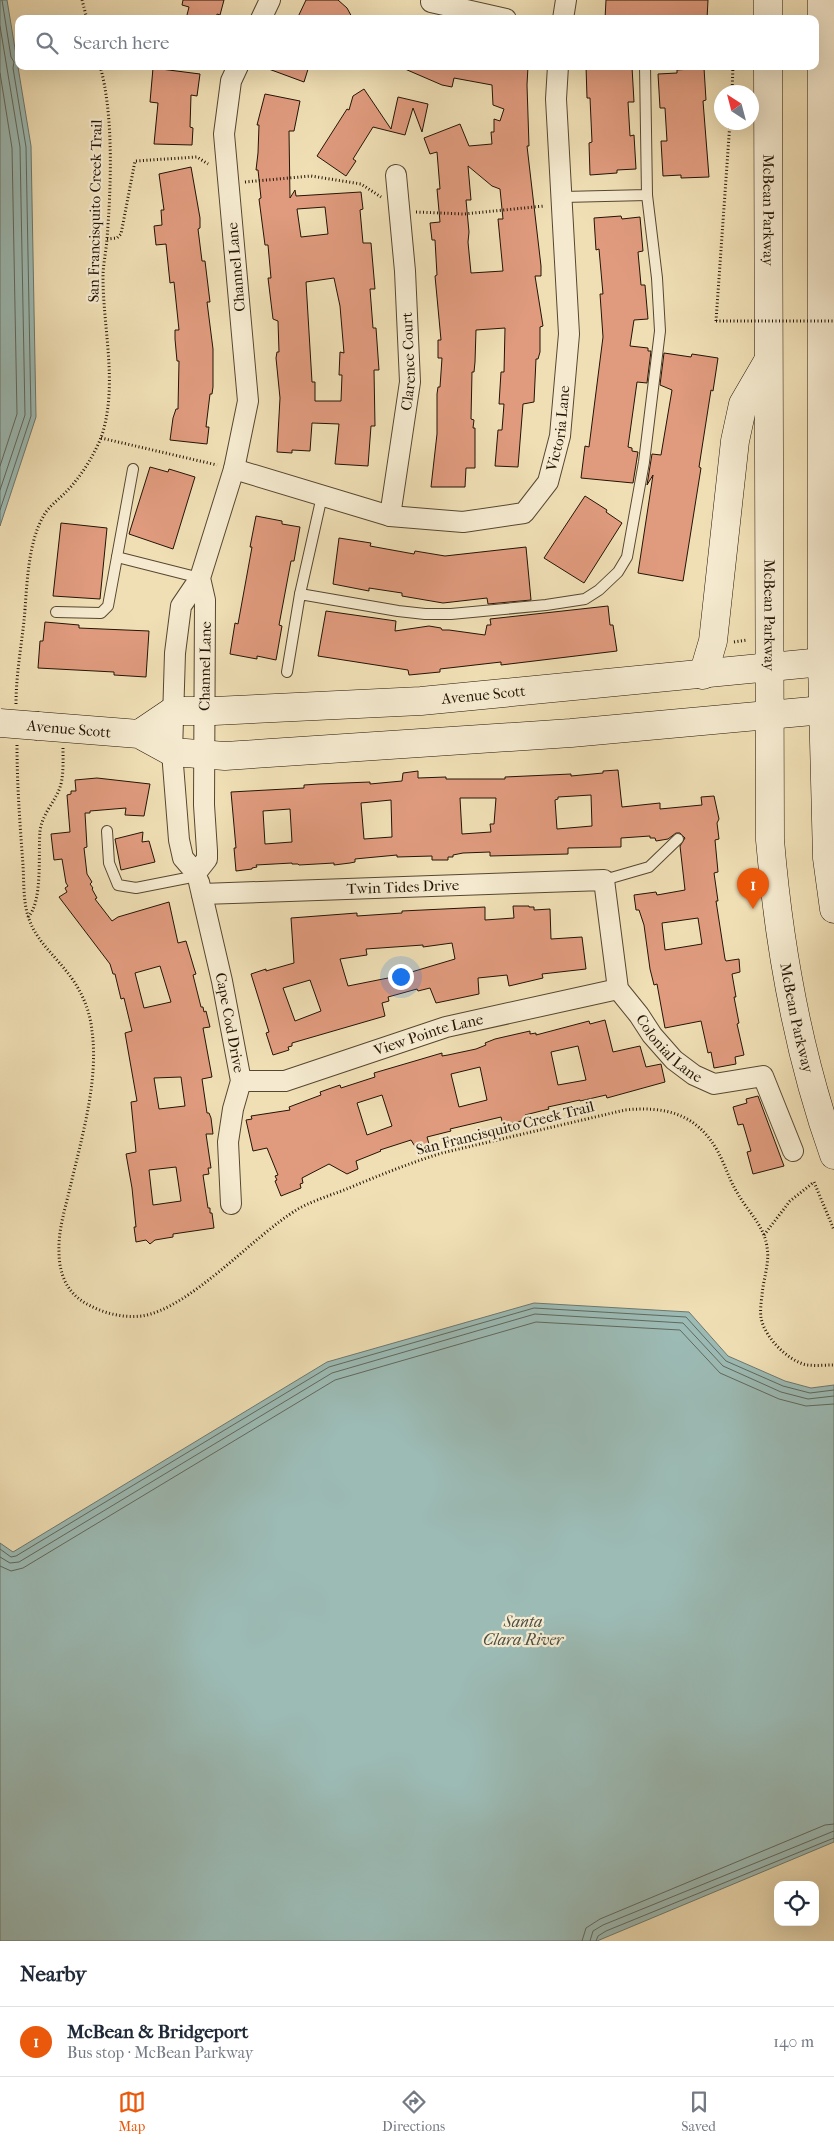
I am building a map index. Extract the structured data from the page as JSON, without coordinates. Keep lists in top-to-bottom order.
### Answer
{
  "streets": {
    "main road": ["McBean Parkway", "Avenue Scott"],
    "street": [
      "Channel Lane",
      "Clarence Court",
      "Victoria Lane",
      "Twin Tides Drive",
      "Cape Cod Drive",
      "View Pointe Lane",
      "Colonial Lane"
    ],
    "path": ["San Francisquito Creek Trail"]
  },
  "crossings": [
    ["McBean Parkway", "Avenue Scott"],
    ["San Francisquito Creek Trail", "Avenue Scott"],
    ["Channel Lane", "Victoria Lane"],
    ["Channel Lane", "Avenue Scott"],
    ["Channel Lane", "Cape Cod Drive"],
    ["Clarence Court", "Victoria Lane"],
    ["Avenue Scott", "Cape Cod Drive"],
    ["Twin Tides Drive", "Cape Cod Drive"],
    ["Cape Cod Drive", "View Pointe Lane"],
    ["View Pointe Lane", "Colonial Lane"]
  ],
  "water": ["Santa Clara River"],
  "north": "top left",
  "page": {
    "search": "Search here",
    "pins": "1",
    "heading": "Nearby",
    "list": [
      {
        "mark": "1",
        "name": "McBean & Bridgeport",
        "note": "Bus stop · McBean Parkway",
        "value": "140 m"
      }
    ],
    "nav": ["Map", "Directions", "Saved"]
  }
}
